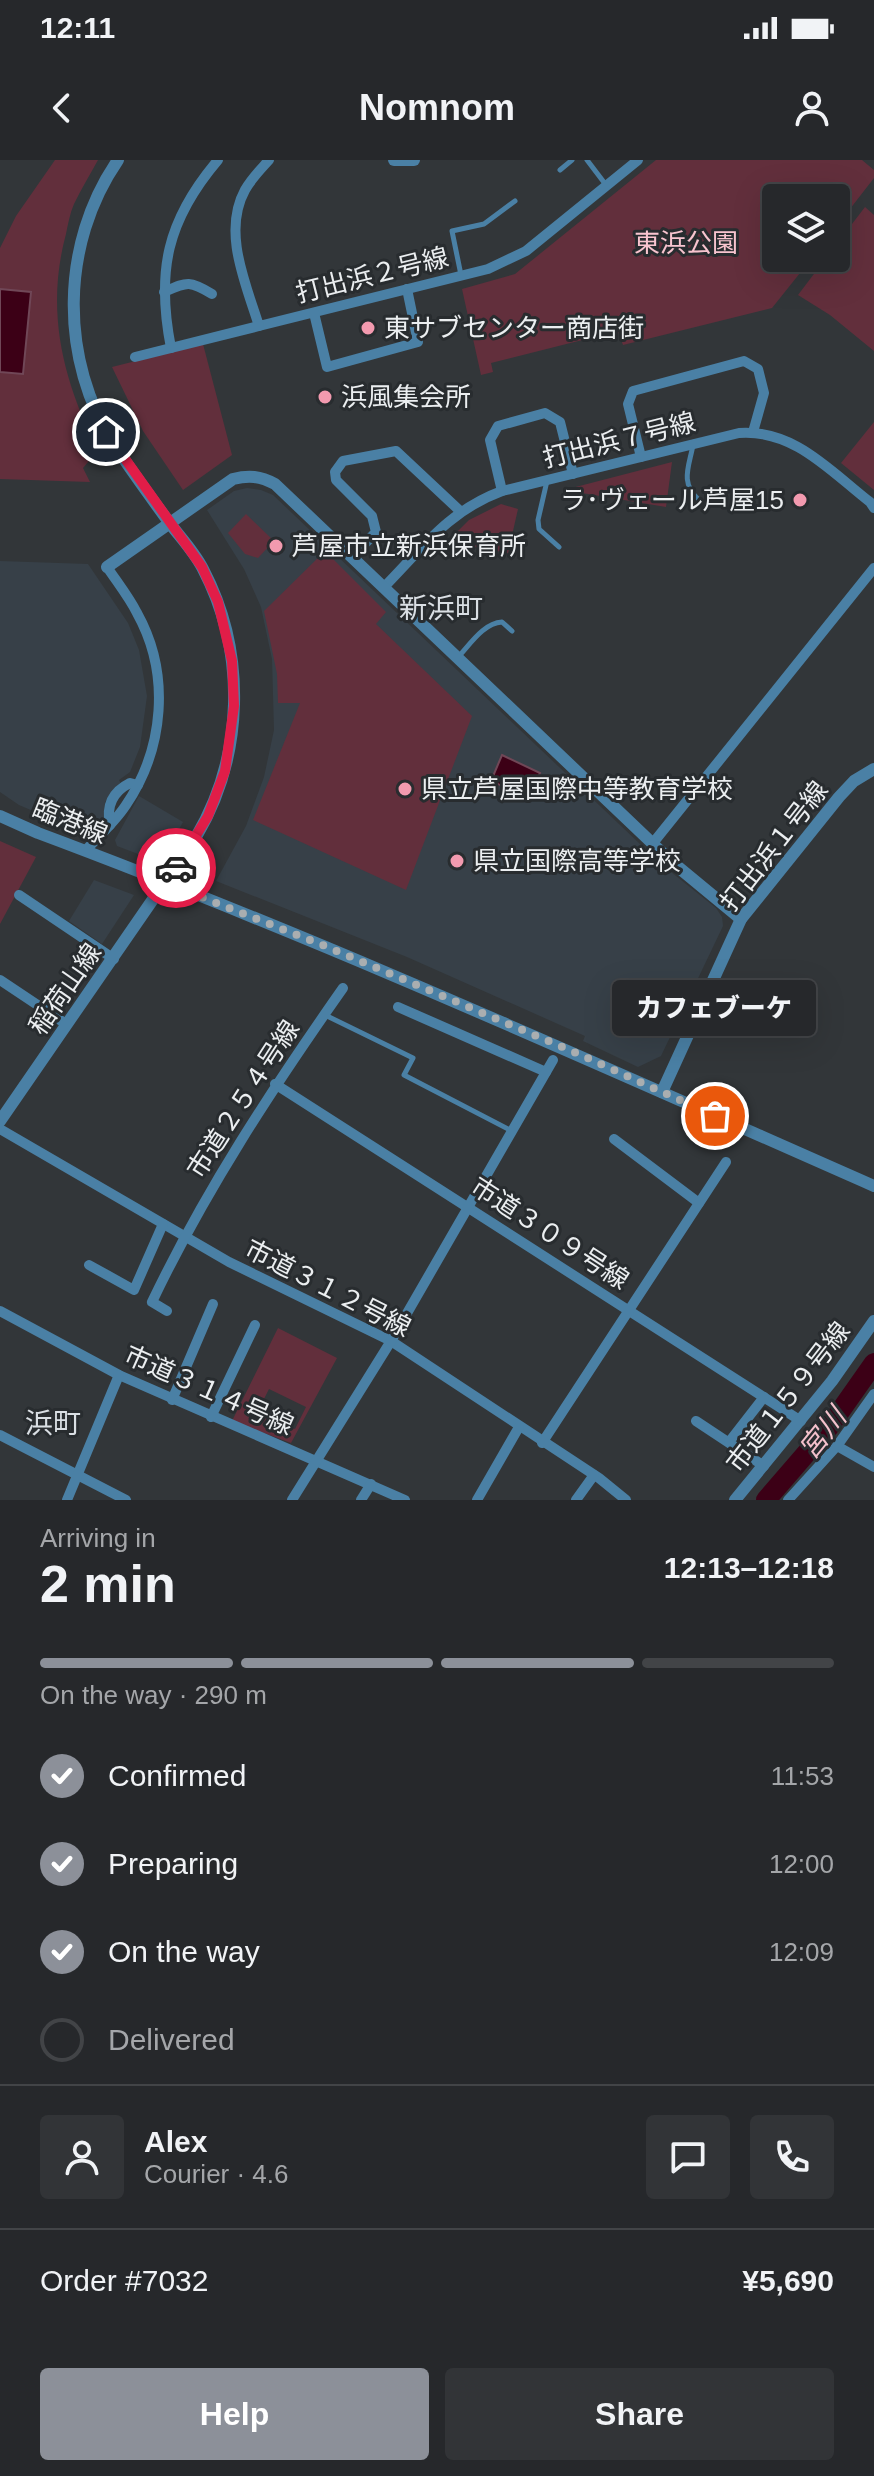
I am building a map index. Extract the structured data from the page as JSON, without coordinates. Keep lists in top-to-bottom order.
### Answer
{
  "streets": {
    "street": [
      "打出浜２号線",
      "打出浜７号線",
      "臨港線",
      "打出浜１号線",
      "稲荷山線",
      "市道２５４号線",
      "市道３０９号線",
      "市道３１２号線",
      "市道３１４号線",
      "市道１５９号線"
    ]
  },
  "crossings": [
    ["臨港線", "打出浜１号線"],
    ["臨港線", "稲荷山線"],
    ["市道２５４号線", "市道３０９号線"],
    ["市道２５４号線", "市道３１２号線"],
    ["市道３０９号線", "市道１５９号線"]
  ],
  "districts": ["新浜町", "浜町"],
  "water": ["宮川"],
  "parks": ["東浜公園"],
  "places": [
    "東サブセンター商店街",
    "浜風集会所",
    "ラ･ヴェール芦屋15",
    "芦屋市立新浜保育所",
    "県立芦屋国際中等教育学校",
    "県立国際高等学校",
    "カフェブーケ"
  ],
  "page": {
    "status": "12:11",
    "header": "Nomnom",
    "bubble": "カフェブーケ",
    "heading": ["2 min", "Arriving in", "12:13–12:18"],
    "panel": [
      "Alex",
      "Courier · 4.6",
      "Order #7032",
      "¥5,690"
    ],
    "bar": "On the way · 290 m",
    "list": [
      ["Confirmed", "11:53"],
      ["Preparing", "12:00"],
      ["On the way", "12:09"],
      "Delivered"
    ],
    "buttons": ["Help", "Share"]
  }
}
